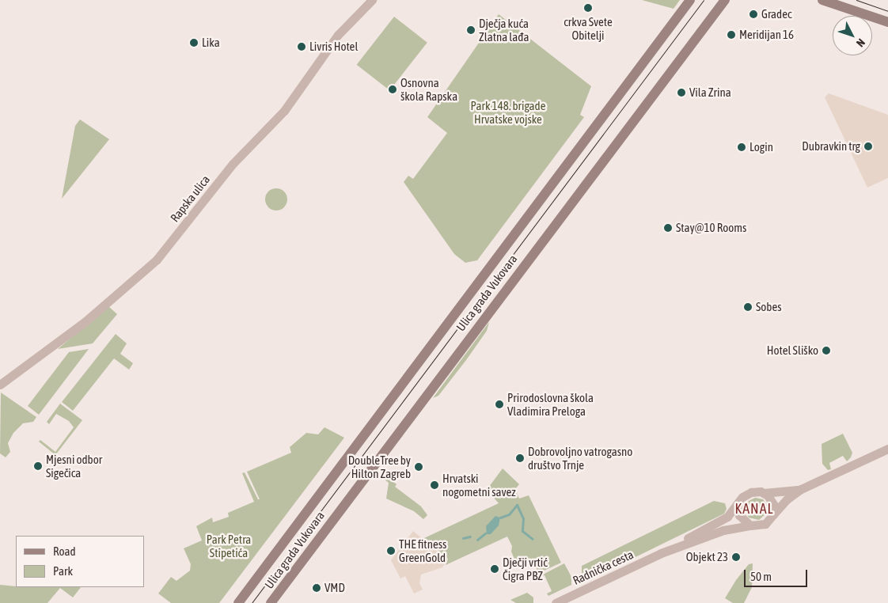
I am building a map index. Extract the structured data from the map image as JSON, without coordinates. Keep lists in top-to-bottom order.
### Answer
{
  "streets": {
    "main road": ["Ulica grada Vukovara"],
    "street": ["Rapska ulica", "Radnička cesta"]
  },
  "districts": ["KANAL"],
  "parks": ["Park 148. brigade Hrvatske vojske", "Park Petra Stipetića"],
  "places": [
    "crkva Svete Obitelji",
    "Gradec",
    "Dječja kuća Zlatna lađa",
    "Meridijan 16",
    "Lika",
    "Livris Hotel",
    "Osnovna škola Rapska",
    "Vila Zrina",
    "Dubravkin trg",
    "Login",
    "Stay@10 Rooms",
    "Sobes",
    "Hotel Sliško",
    "Prirodoslovna škola Vladimira Preloga",
    "Dobrovoljno vatrogasno društvo Trnje",
    "Mjesni odbor Sigečica",
    "DoubleTree by Hilton Zagreb",
    "Hrvatski nogometni savez",
    "THE fitness GreenGold",
    "Objekt 23",
    "Dječji vrtić Čigra PBZ",
    "VMD"
  ],
  "legend": ["Road", "Park"],
  "scale_bar": "50 m",
  "north": "bottom right"
}
